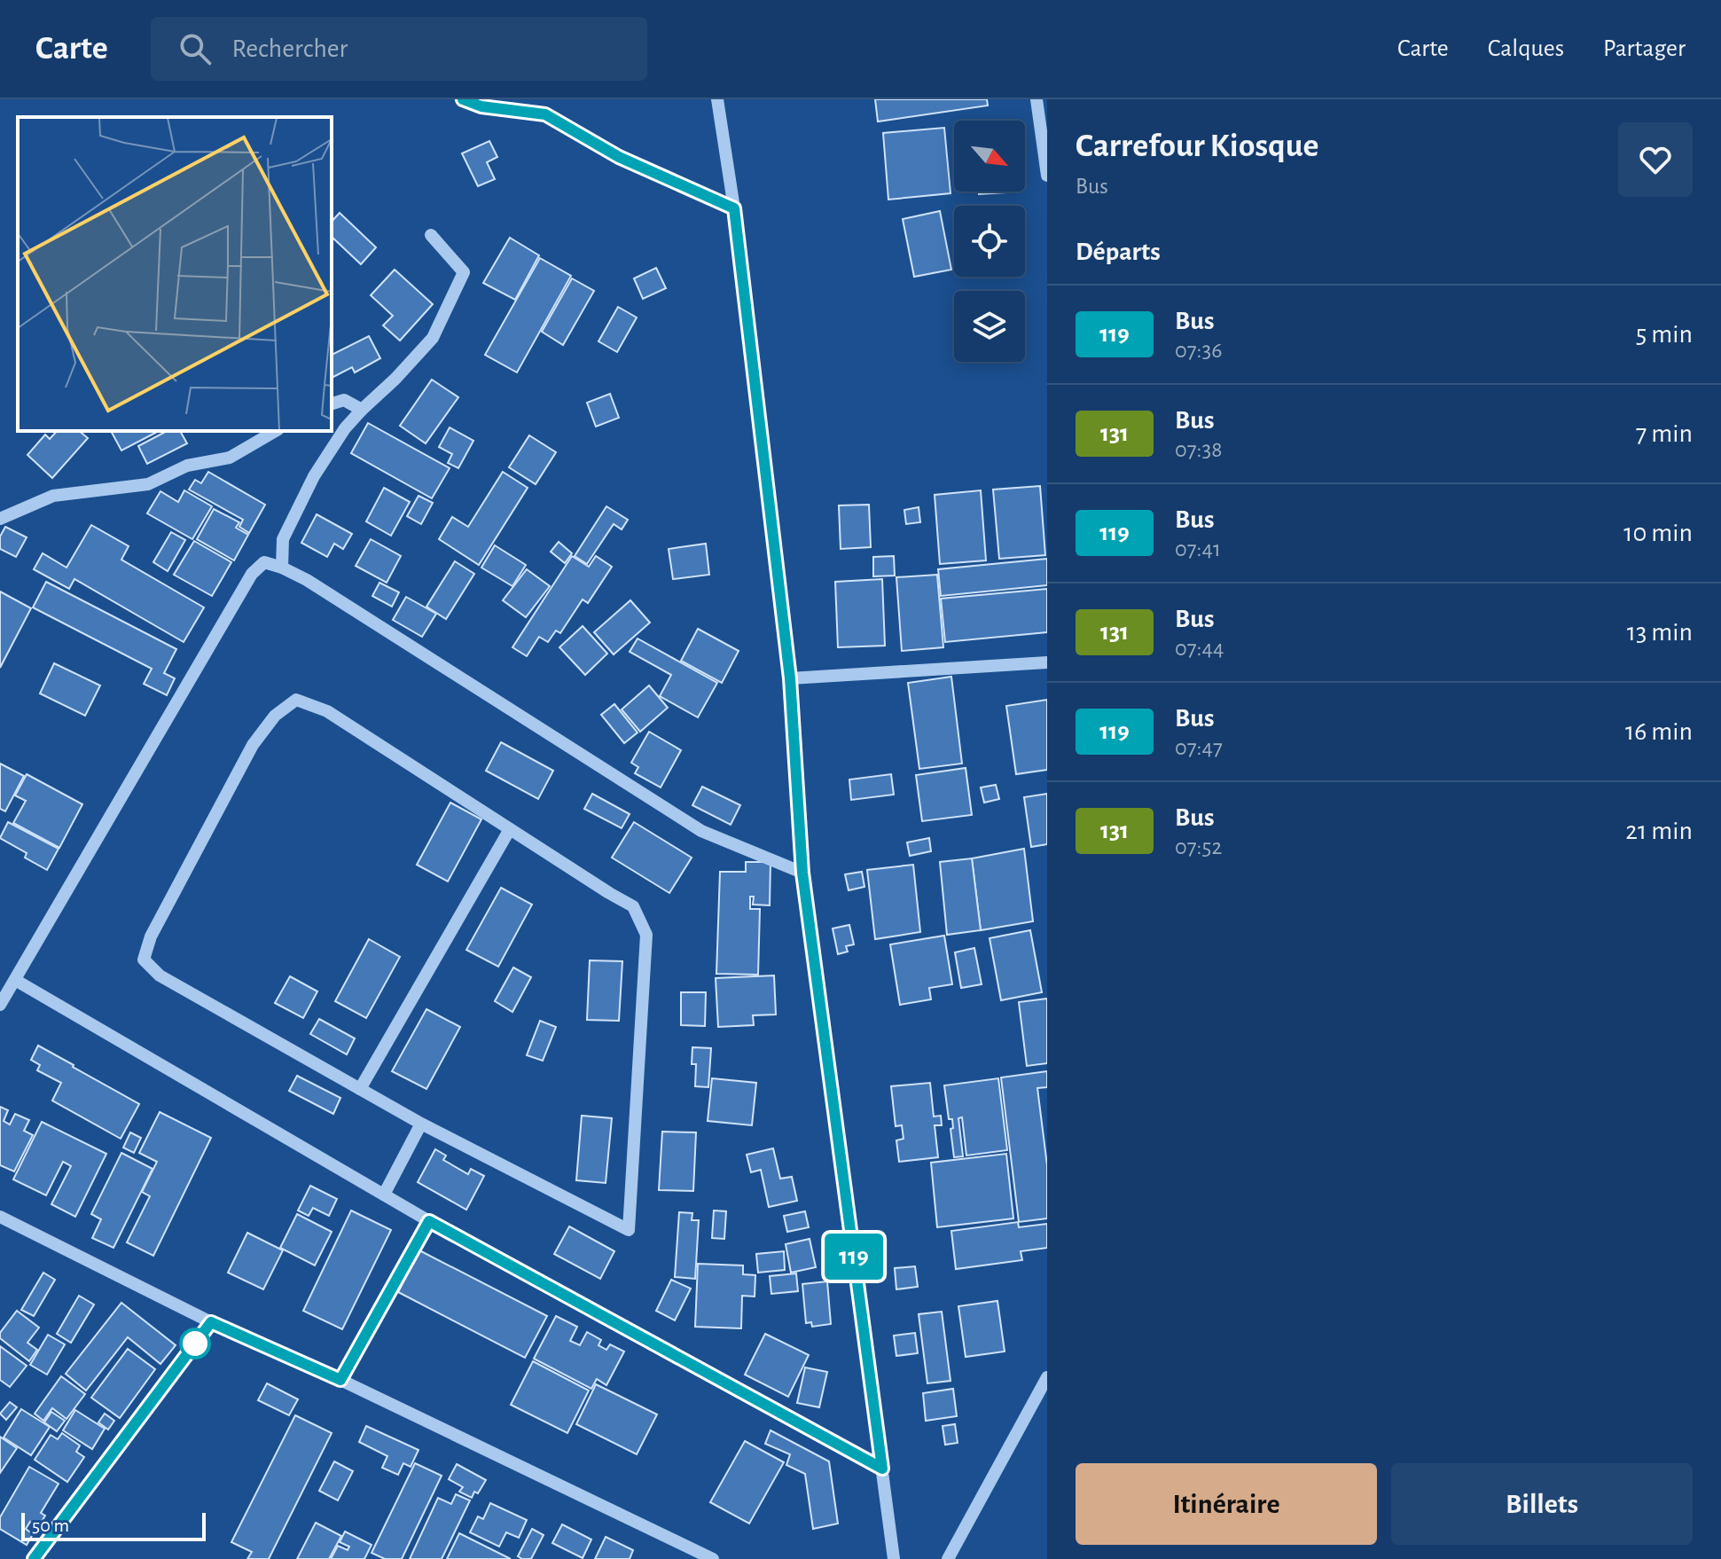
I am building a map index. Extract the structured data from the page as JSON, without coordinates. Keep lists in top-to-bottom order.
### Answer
{
  "lines": ["bus line 119"],
  "scale_bar": "50 m",
  "north": "bottom right",
  "page": {
    "header": "Carte",
    "search": "Rechercher",
    "nav": ["Carte", "Calques", "Partager"],
    "on_map": "119",
    "heading": [
      ["Carrefour Kiosque", "Bus"],
      "Départs"
    ],
    "list": [
      {
        "mark": "119",
        "name": "Bus",
        "note": "07:36",
        "value": "5 min"
      },
      {
        "mark": "131",
        "name": "Bus",
        "note": "07:38",
        "value": "7 min"
      },
      {
        "mark": "119",
        "name": "Bus",
        "note": "07:41",
        "value": "10 min"
      },
      {
        "mark": "131",
        "name": "Bus",
        "note": "07:44",
        "value": "13 min"
      },
      {
        "mark": "119",
        "name": "Bus",
        "note": "07:47",
        "value": "16 min"
      },
      {
        "mark": "131",
        "name": "Bus",
        "note": "07:52",
        "value": "21 min"
      }
    ],
    "buttons": ["Itinéraire", "Billets"],
    "scale": "50 m"
  }
}
